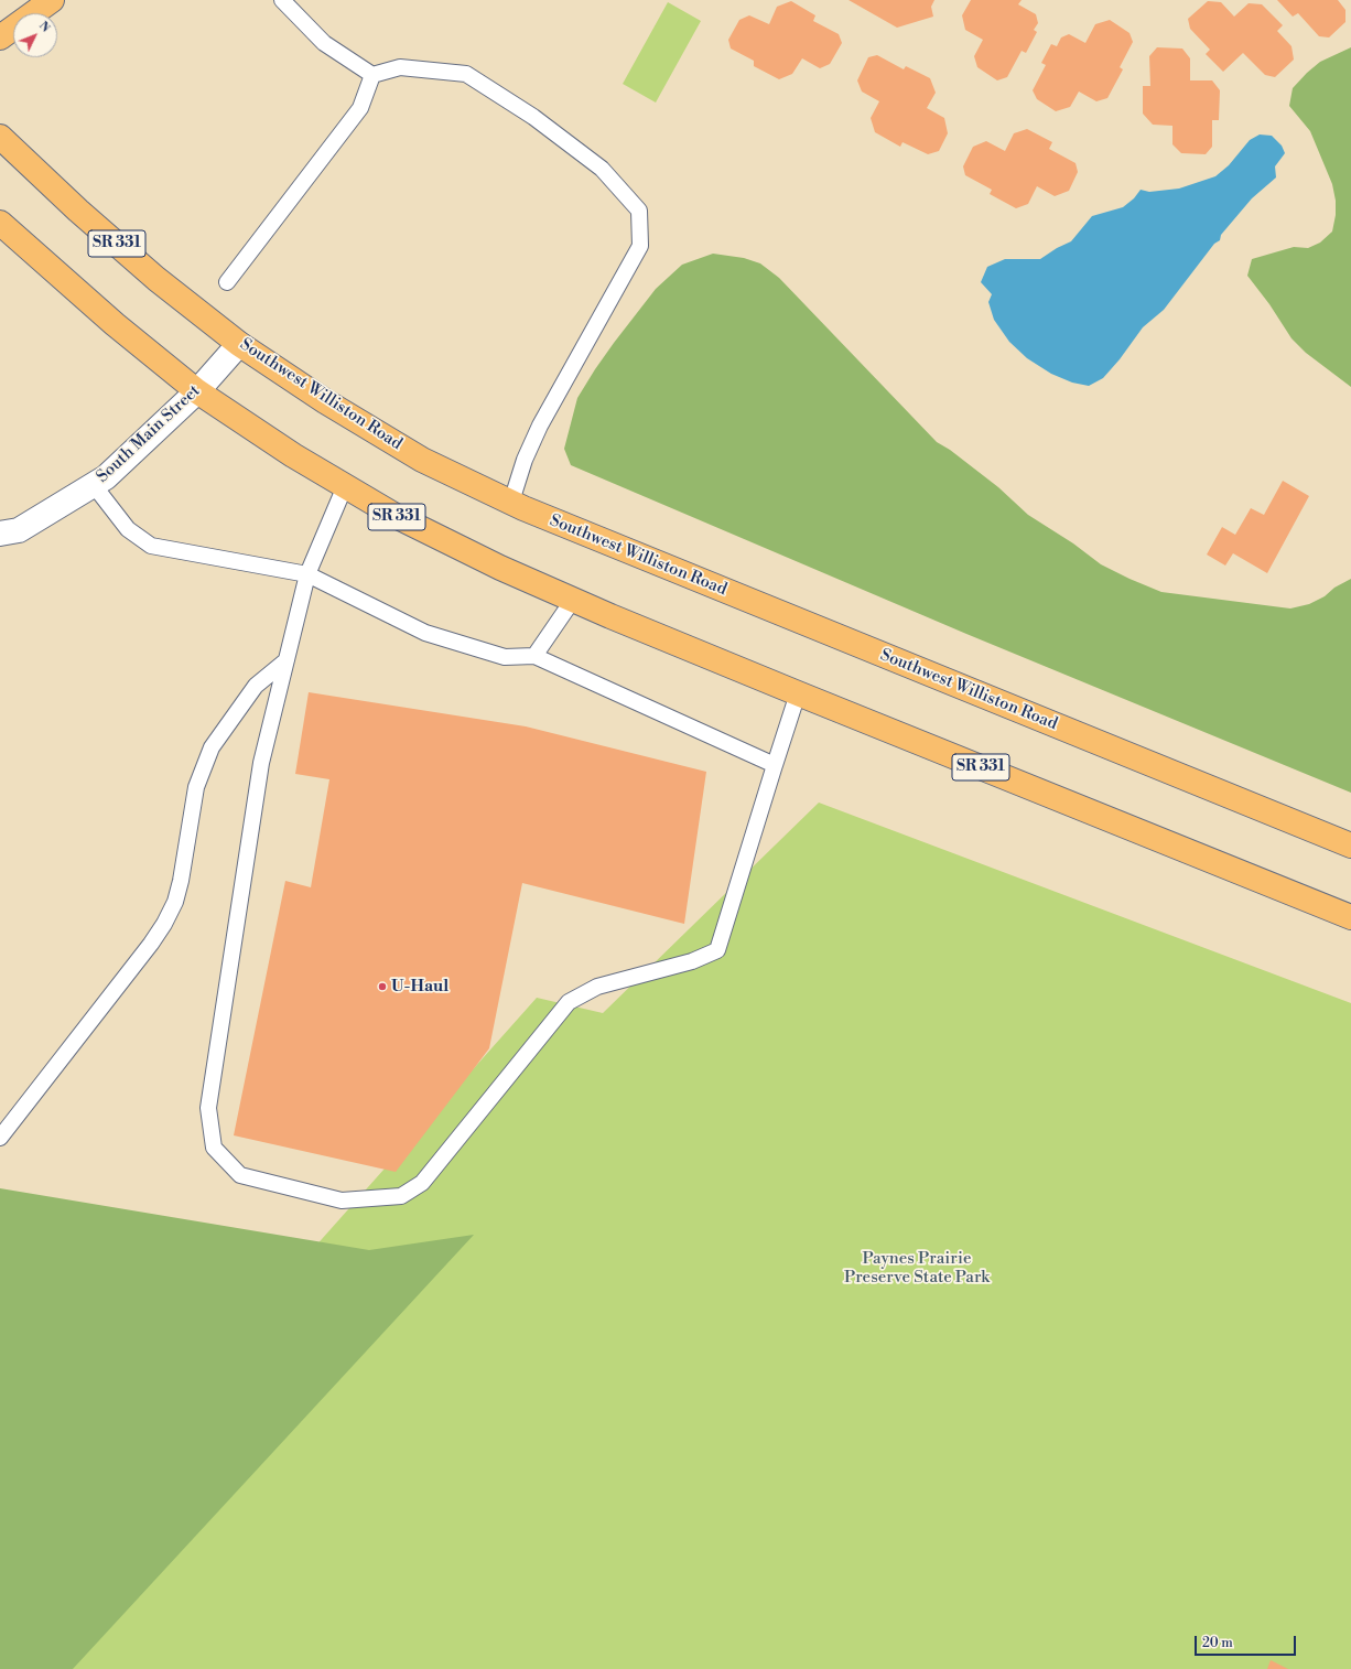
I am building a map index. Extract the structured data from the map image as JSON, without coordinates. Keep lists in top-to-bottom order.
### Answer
{
  "streets": {
    "main road": ["SR 331", "Southwest Williston Road"],
    "street": ["South Main Street"]
  },
  "crossings": [
    ["SR 331", "South Main Street"],
    ["Southwest Williston Road", "South Main Street"]
  ],
  "parks": ["Paynes Prairie Preserve State Park"],
  "places": ["U-Haul"],
  "scale_bar": "20 m",
  "north": "top right"
}
